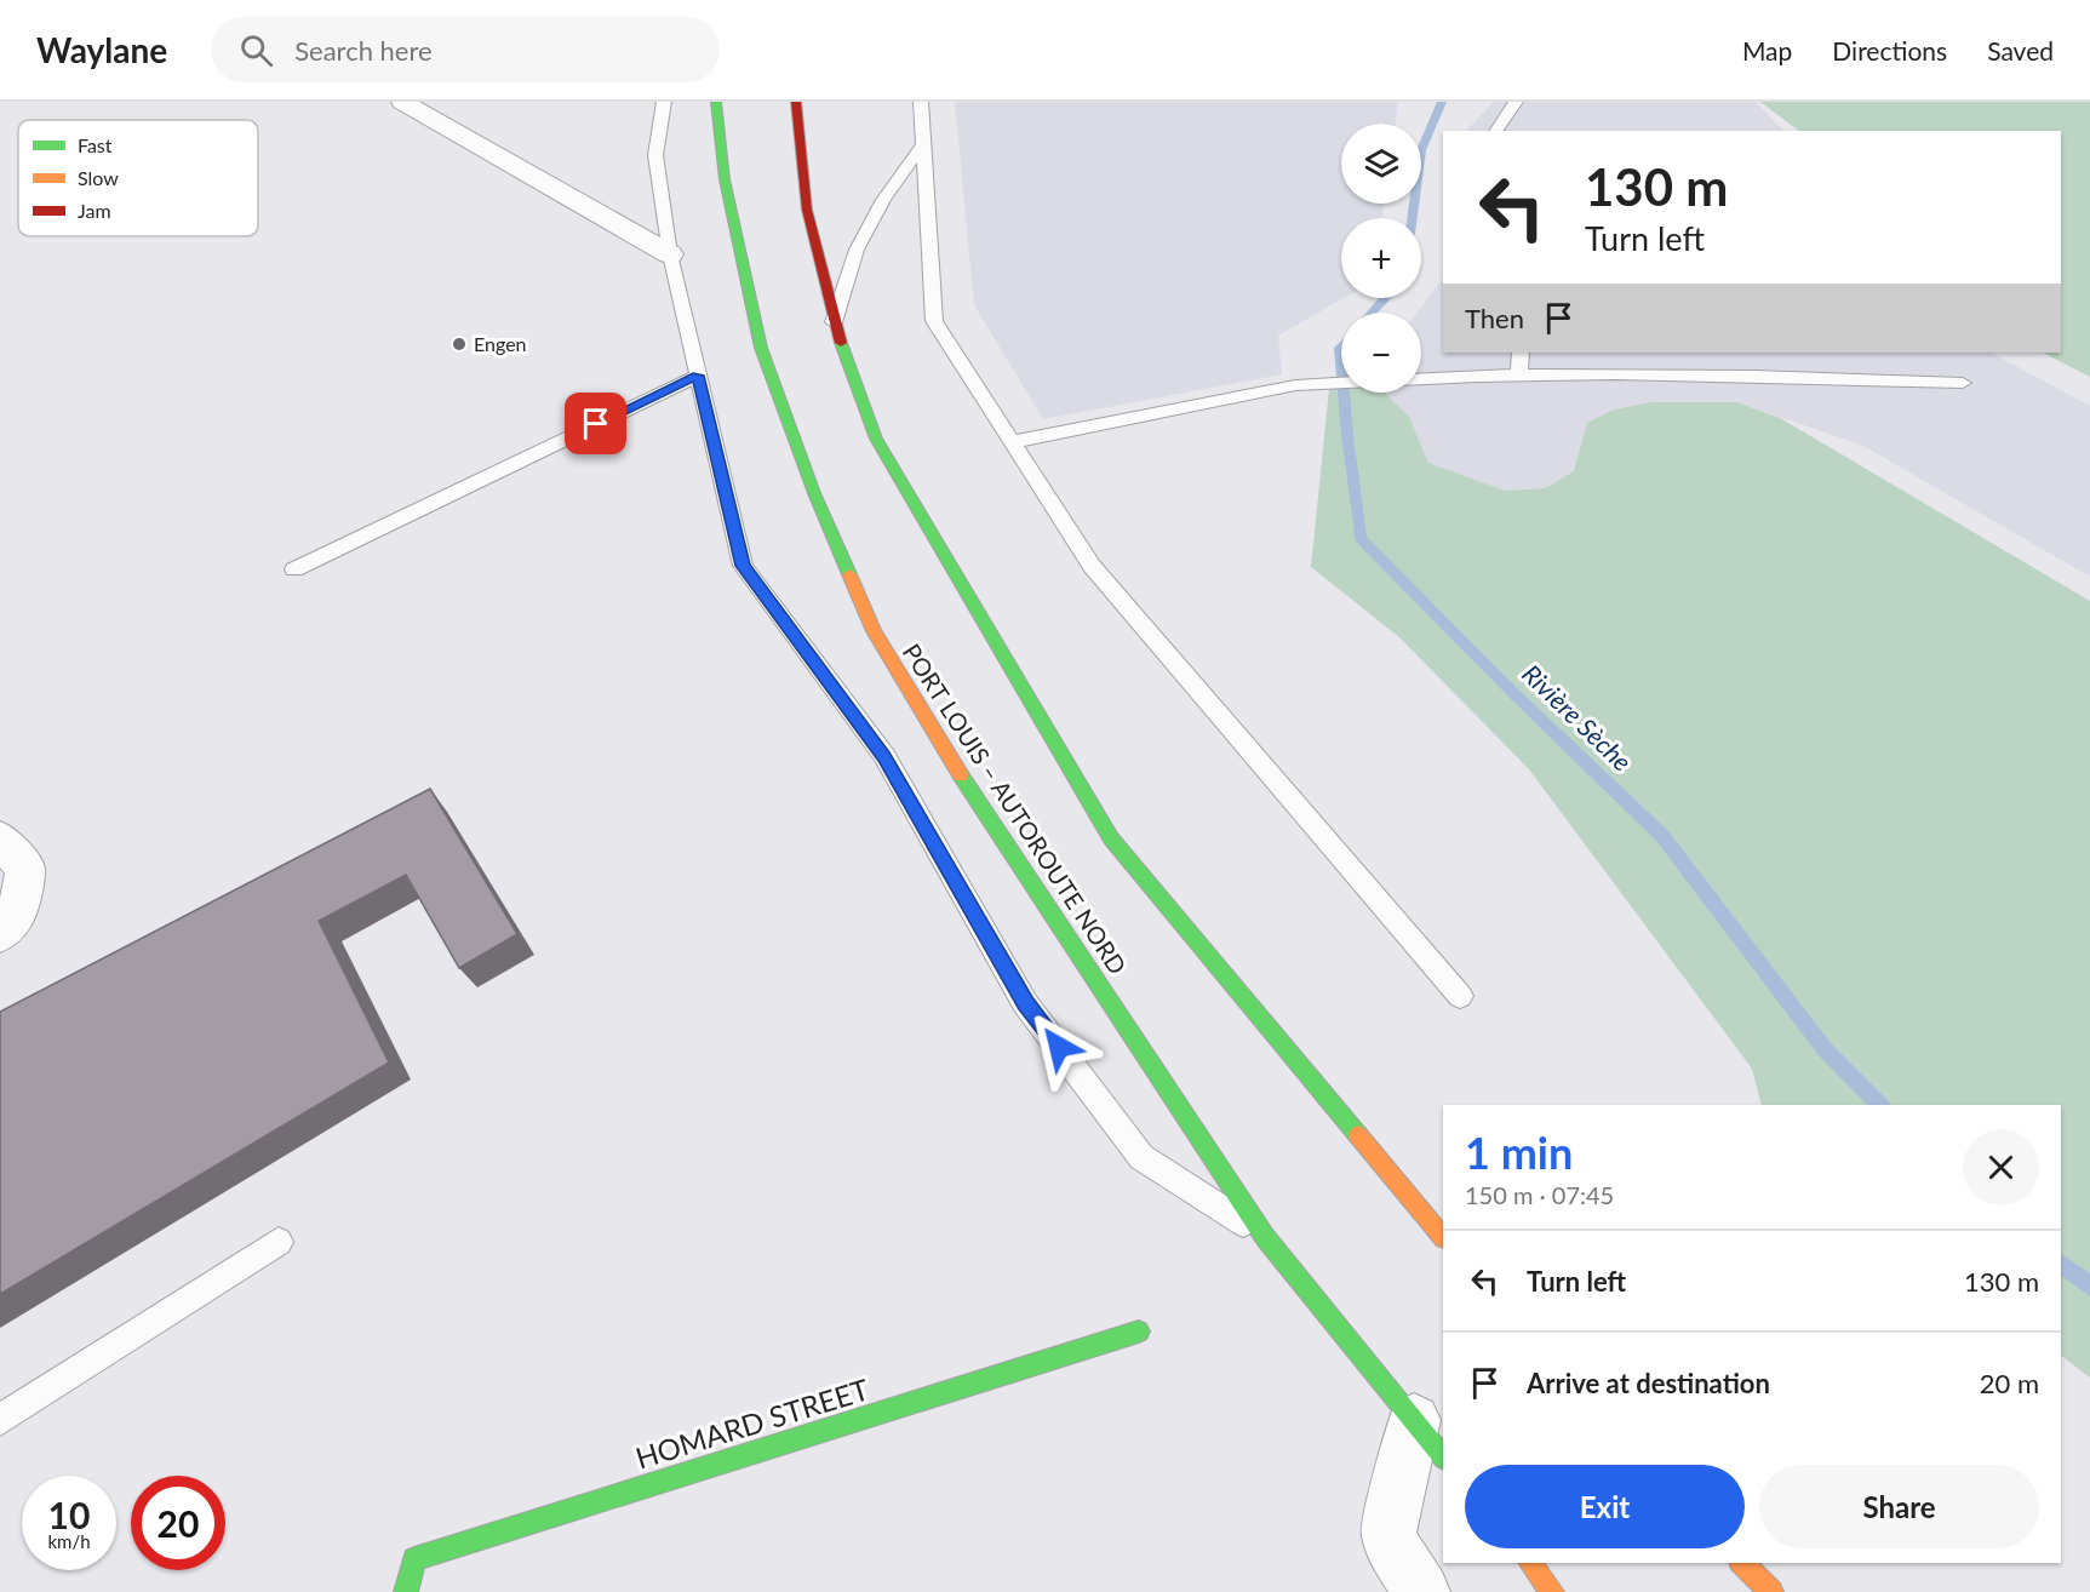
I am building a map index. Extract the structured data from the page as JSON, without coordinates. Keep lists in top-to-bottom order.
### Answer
{
  "streets": {
    "main road": ["PORT LOUIS – AUTOROUTE NORD", "HOMARD STREET"]
  },
  "water": ["Rivière Sèche"],
  "places": ["Engen"],
  "legend": ["Fast", "Slow", "Jam"],
  "page": {
    "header": "Waylane",
    "search": "Search here",
    "nav": ["Map", "Directions", "Saved"],
    "map_buttons": ["+", "−"],
    "turn": ["130 m", "Turn left"],
    "then": "Then",
    "heading": ["1 min", "150 m · 07:45"],
    "list": [
      {
        "name": "Turn left",
        "value": "130 m"
      },
      {
        "name": "Arrive at destination",
        "value": "20 m"
      }
    ],
    "buttons": ["Exit", "Share"],
    "speed": "10 km/h",
    "limit": "20"
  }
}
